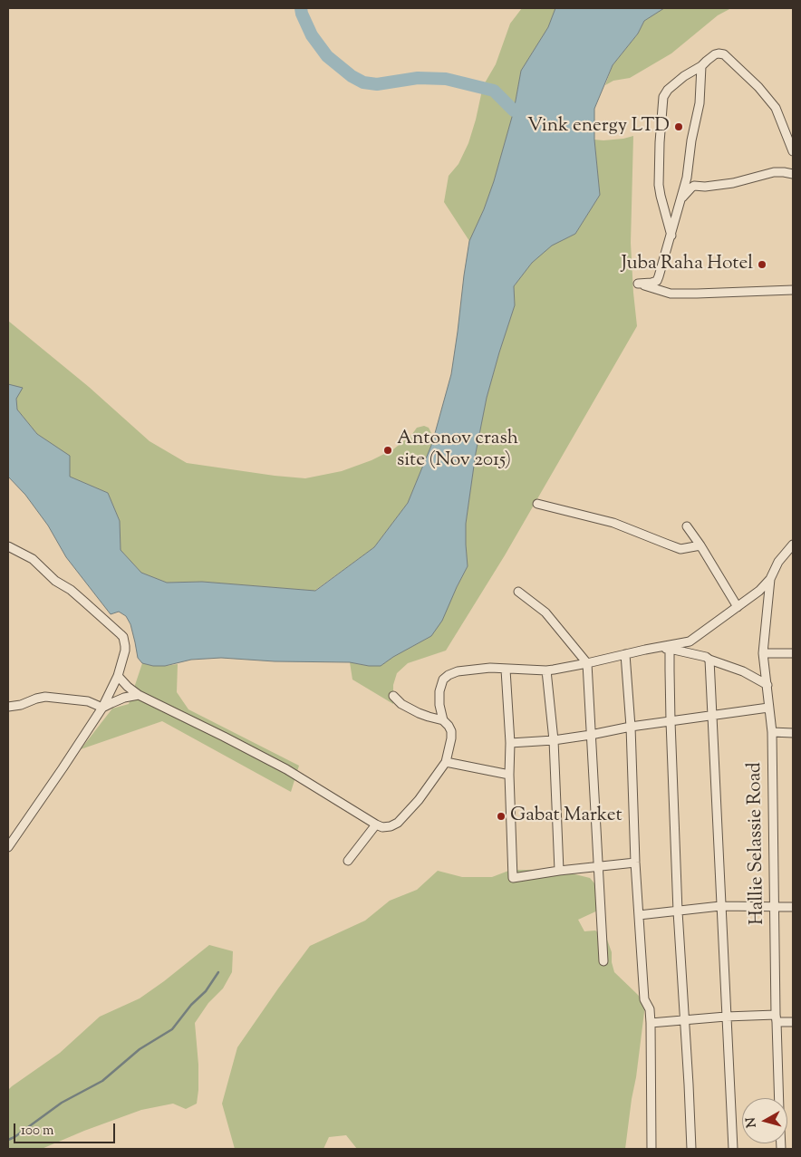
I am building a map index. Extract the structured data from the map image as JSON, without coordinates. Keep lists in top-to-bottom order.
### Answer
{
  "streets": {
    "street": ["Hallie Selassie Road"]
  },
  "places": [
    "Vink energy LTD",
    "Juba Raha Hotel",
    "Antonov crash site (Nov 2015)",
    "Gabat Market"
  ],
  "scale_bar": "100 m",
  "north": "left"
}
